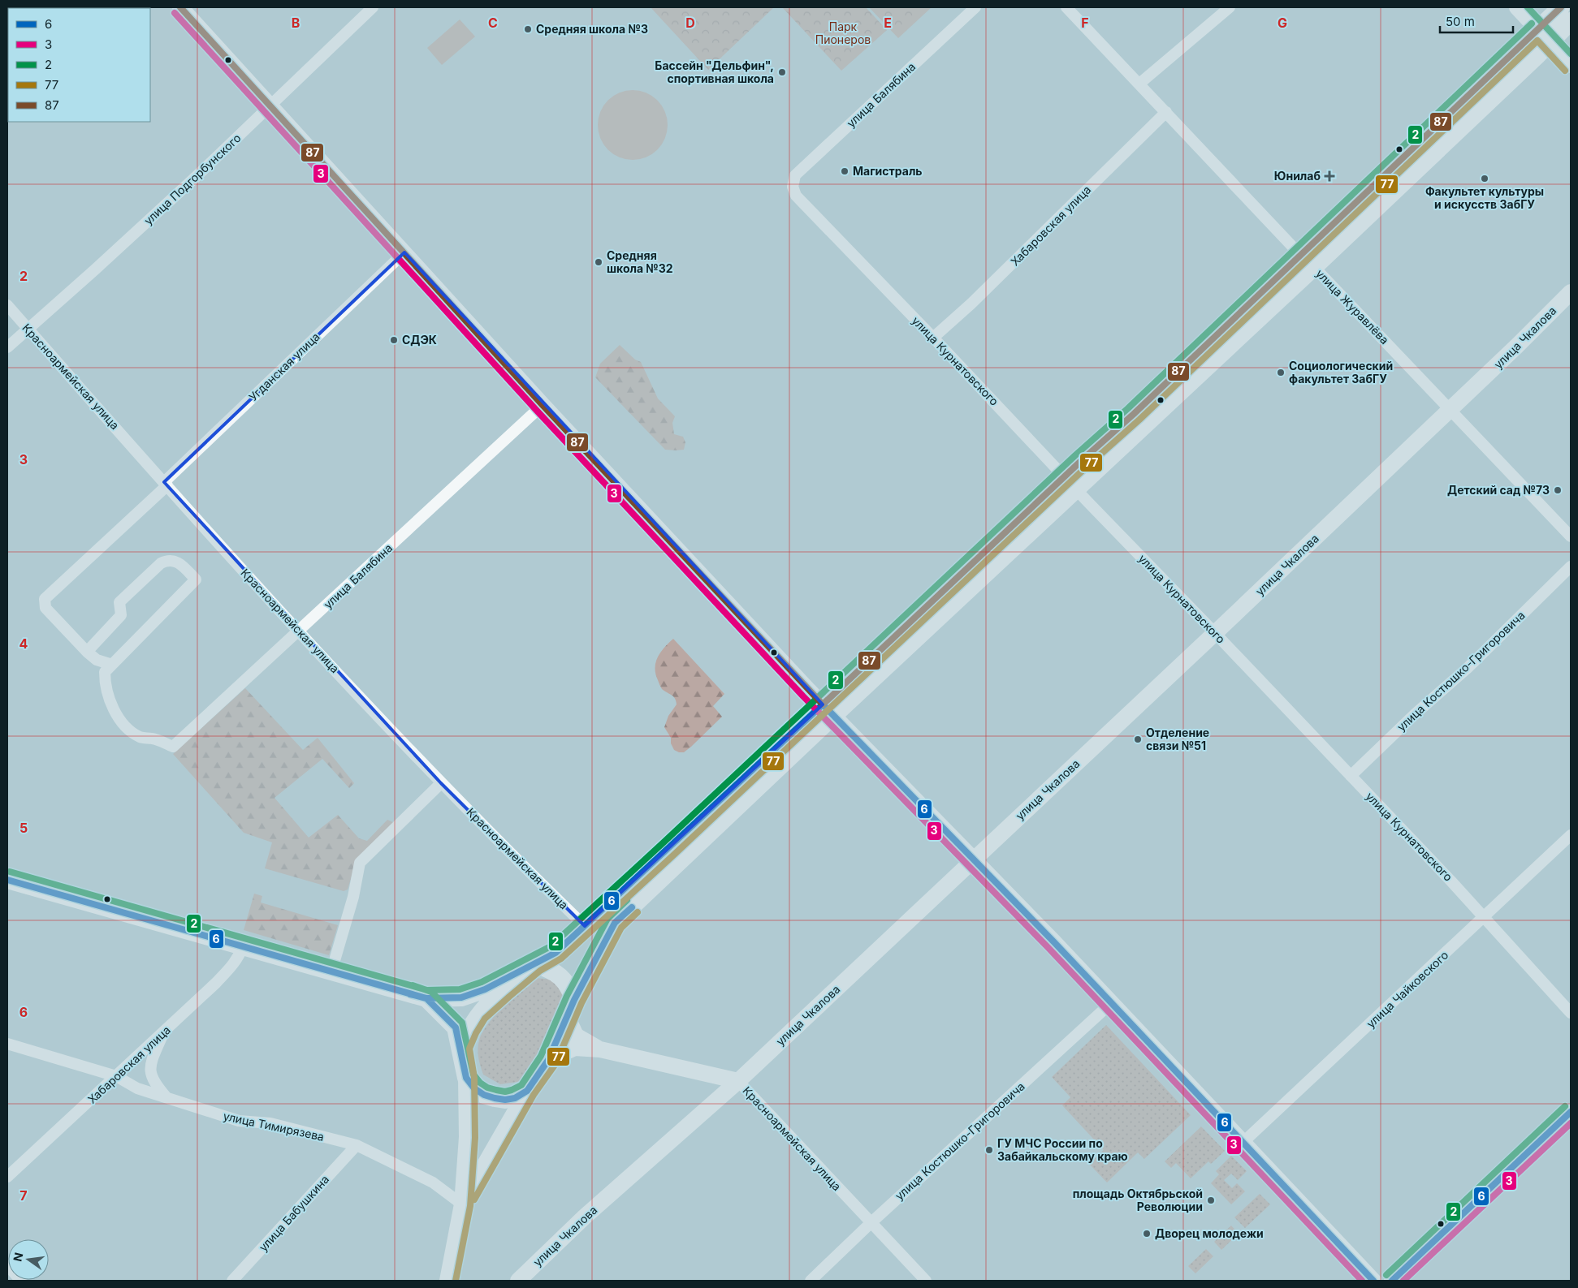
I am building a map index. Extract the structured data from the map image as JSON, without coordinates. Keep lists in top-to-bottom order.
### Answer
{
  "streets": {
    "main road": ["улица Чкалова", "Красноармейская улица"],
    "street": [
      "улица Балябина",
      "улица Подгорбунского",
      "Хабаровская улица",
      "улица Журавлёва",
      "улица Курнатовского",
      "Угданская улица",
      "улица Костюшко-Григоровича",
      "улица Чайковского",
      "улица Тимирязева",
      "улица Бабушкина"
    ]
  },
  "crossings": [
    ["улица Балябина", "улица Курнатовского"],
    ["улица Балябина", "Красноармейская улица"],
    ["улица Подгорбунского", "Красноармейская улица"],
    ["Хабаровская улица", "улица Журавлёва"],
    ["Хабаровская улица", "улица Курнатовского"],
    ["Хабаровская улица", "улица Тимирязева"],
    ["улица Журавлёва", "улица Чкалова"],
    ["улица Чкалова", "улица Курнатовского"],
    ["улица Чкалова", "Красноармейская улица"],
    ["улица Курнатовского", "улица Костюшко-Григоровича"],
    ["улица Курнатовского", "улица Чайковского"],
    ["Угданская улица", "Красноармейская улица"],
    ["Красноармейская улица", "улица Костюшко-Григоровича"],
    ["улица Тимирязева", "улица Бабушкина"]
  ],
  "parks": ["Парк Пионеров"],
  "places": {
    "other": [
      "Средняя школа №3",
      "Бассейн \"Дельфин\", спортивная школа",
      "Магистраль",
      "Факультет культуры и искусств ЗабГУ",
      "Средняя школа №32",
      "СДЭК",
      "Социологический факультет ЗабГУ",
      "Детский сад №73",
      "Отделение связи №51",
      "ГУ МЧС России по Забайкальскому краю",
      "площадь Октябрьской Революции",
      "Дворец молодежи"
    ],
    "health": ["Юнилаб"]
  },
  "lines": [
    "transit line 2",
    "transit line 87",
    "transit line 3",
    "transit line 77",
    "transit line 6"
  ],
  "legend": [
    "6",
    "3",
    "2",
    "77",
    "87"
  ],
  "scale_bar": "50 m",
  "north": "left",
  "grid": {
    "columns": [
      "B",
      "C",
      "D",
      "E",
      "F",
      "G"
    ],
    "rows": [
      "2",
      "3",
      "4",
      "5",
      "6",
      "7"
    ]
  }
}
